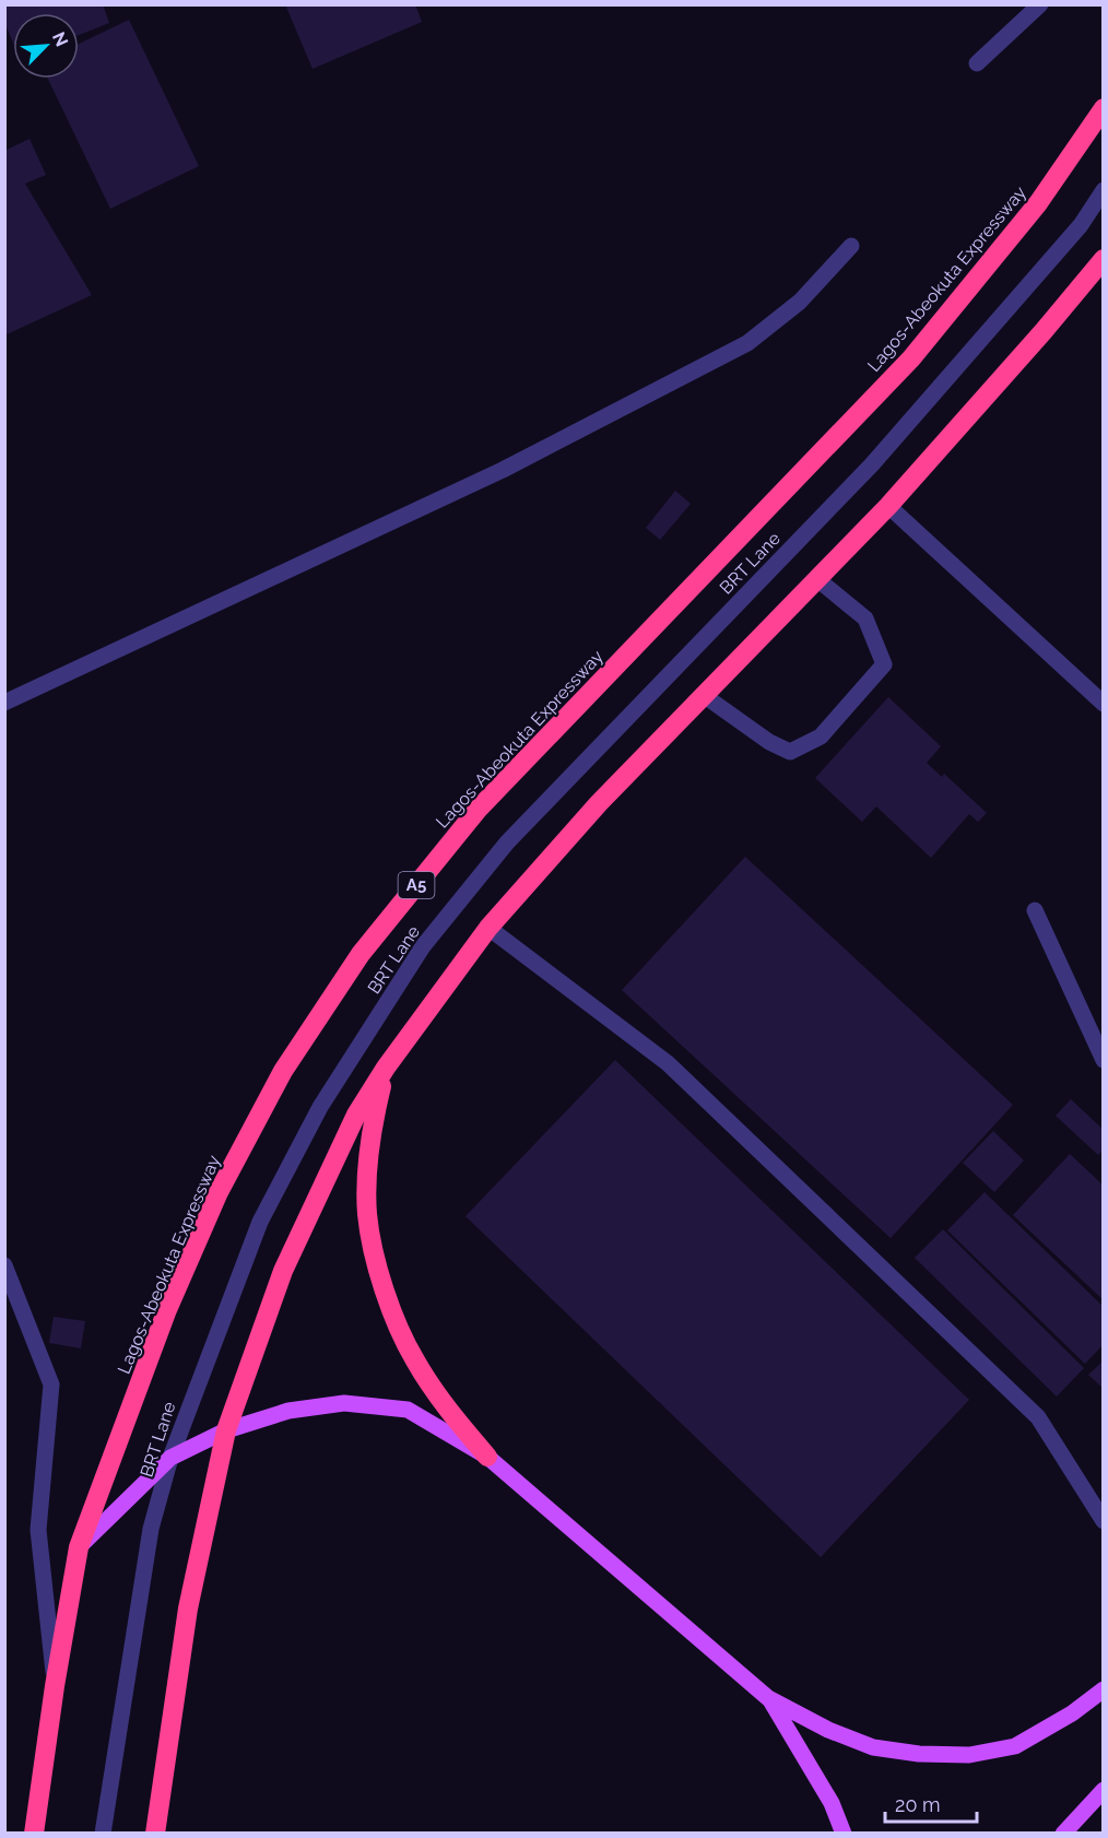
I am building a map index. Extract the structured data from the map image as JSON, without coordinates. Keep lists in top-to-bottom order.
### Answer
{
  "streets": {
    "highway": ["Lagos-Abeokuta Expressway", "A5"],
    "street": ["BRT Lane"]
  },
  "scale_bar": "20 m",
  "north": "top right"
}
